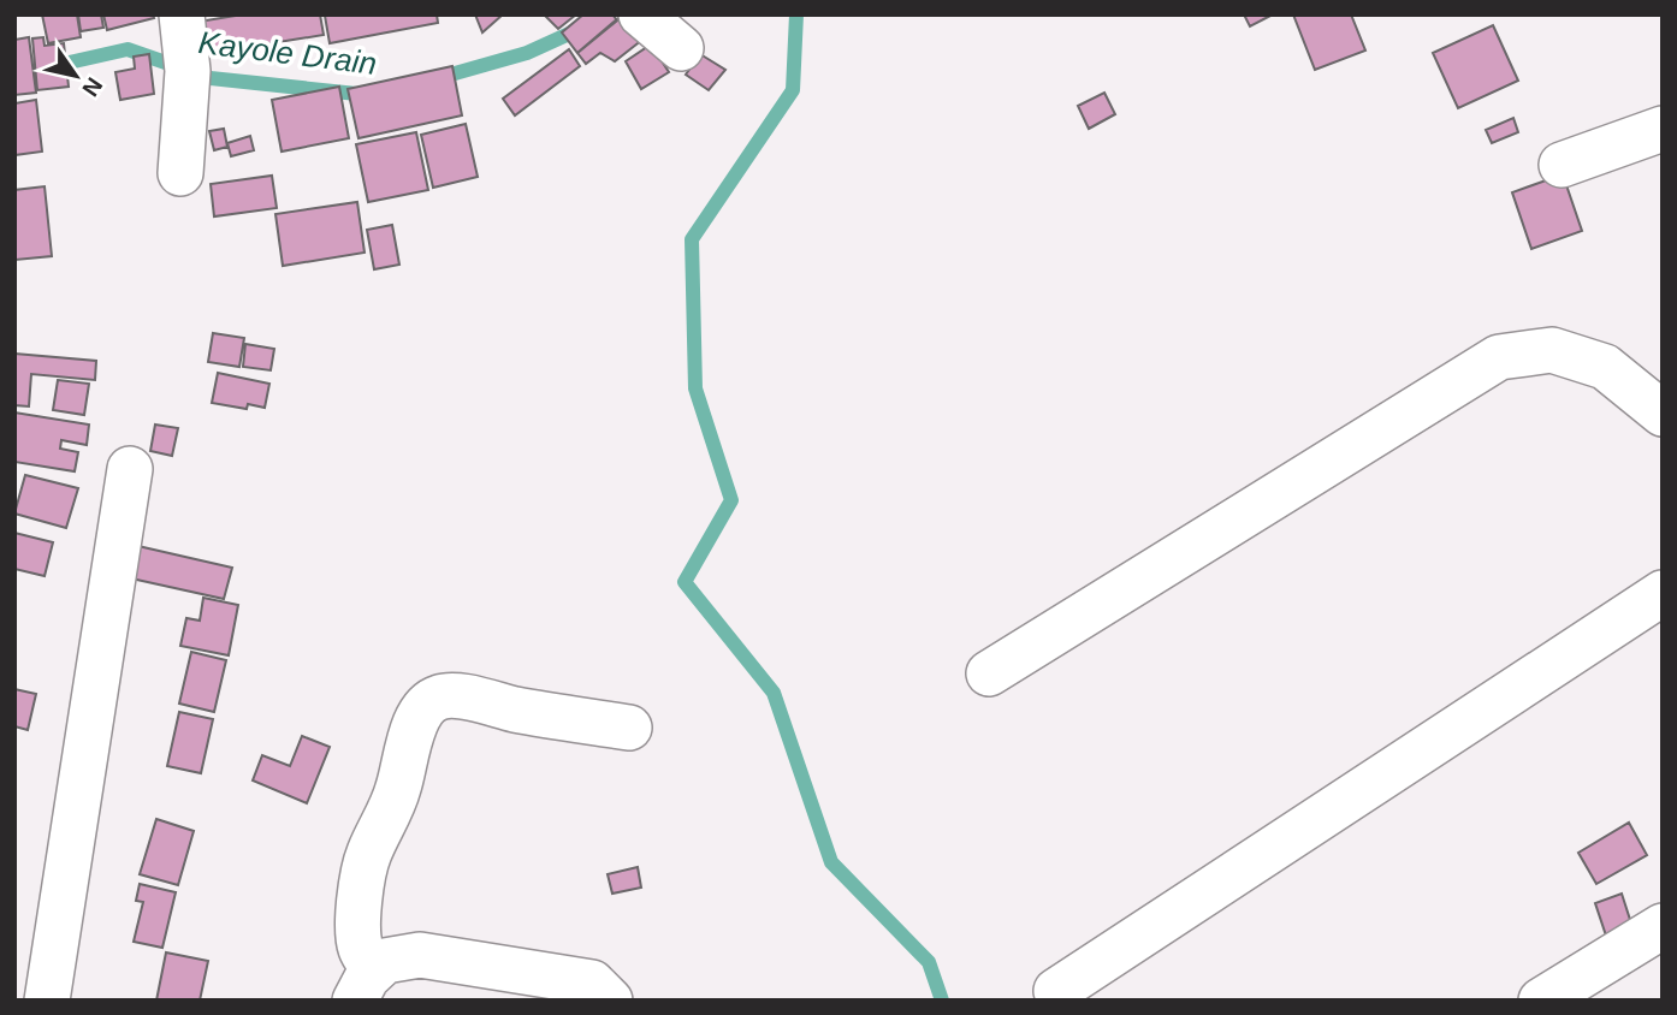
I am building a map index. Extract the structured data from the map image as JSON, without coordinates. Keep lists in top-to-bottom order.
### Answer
{
  "water": ["Kayole Drain"],
  "north": "bottom right"
}
